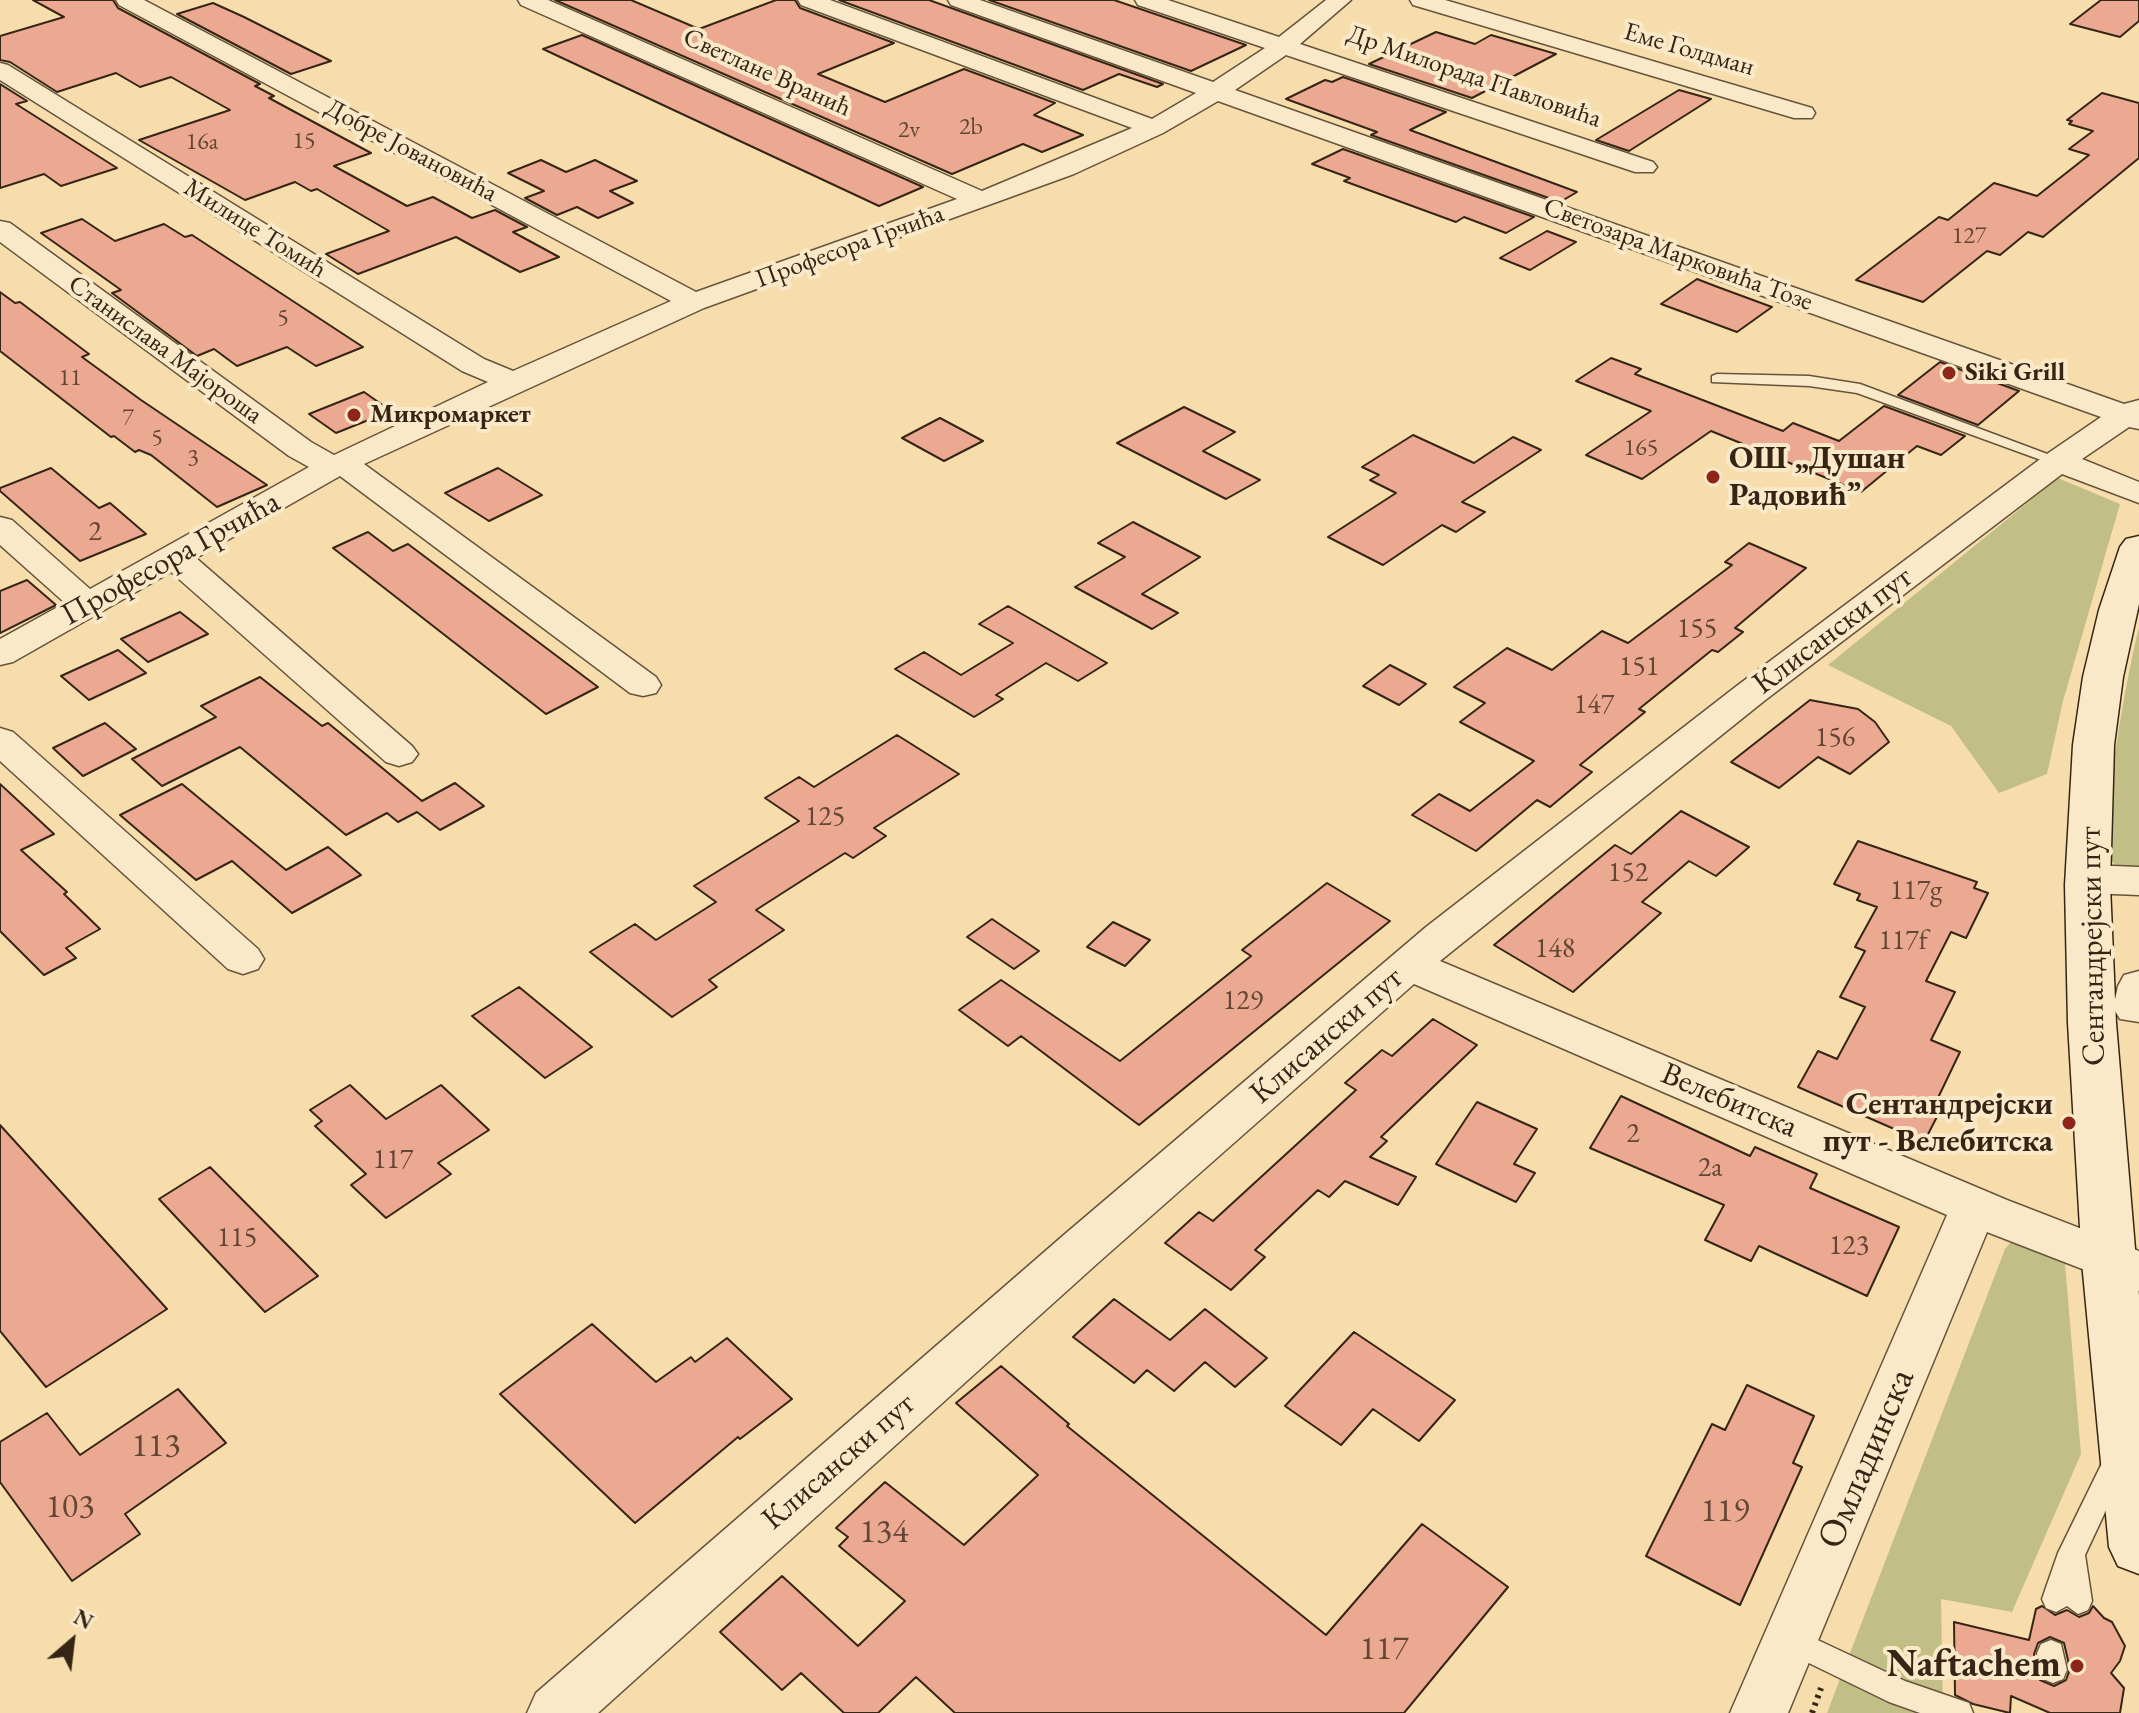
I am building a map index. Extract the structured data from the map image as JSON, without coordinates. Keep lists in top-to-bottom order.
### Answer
{
  "streets": {
    "main road": ["Сентандрејски пут"],
    "street": [
      "Еме Голдман",
      "Светлане Вранић",
      "Др Милорада Павловића",
      "Добре Јовановића",
      "Милице Томић",
      "Професора Грчића",
      "Светозара Марковића Тозе",
      "Станислава Мајороша",
      "Клисански пут",
      "Велебитска",
      "Омладинска"
    ]
  },
  "crossings": [
    ["Светлане Вранић", "Професора Грчића"],
    ["Др Милорада Павловића", "Професора Грчића"],
    ["Добре Јовановића", "Професора Грчића"],
    ["Милице Томић", "Професора Грчића"],
    ["Професора Грчића", "Светозара Марковића Тозе"],
    ["Професора Грчића", "Станислава Мајороша"],
    ["Светозара Марковића Тозе", "Клисански пут"],
    ["Клисански пут", "Велебитска"],
    ["Сентандрејски пут", "Велебитска"],
    ["Велебитска", "Омладинска"]
  ],
  "places": [
    "Siki Grill",
    "Микромаркет",
    "ОШ „Душан Радовић”",
    "Сентандрејски пут - Велебитска",
    "Naftachem"
  ],
  "house_numbers": [
    "2b",
    "2v",
    "15",
    "16a",
    "127",
    "5",
    "11",
    "7",
    "5",
    "165",
    "3",
    "2",
    "155",
    "151",
    "147",
    "156",
    "125",
    "152",
    "117g",
    "117f",
    "148",
    "129",
    "2",
    "117",
    "2a",
    "115",
    "123",
    "113",
    "103",
    "119",
    "134",
    "117"
  ],
  "north": "top right"
}
